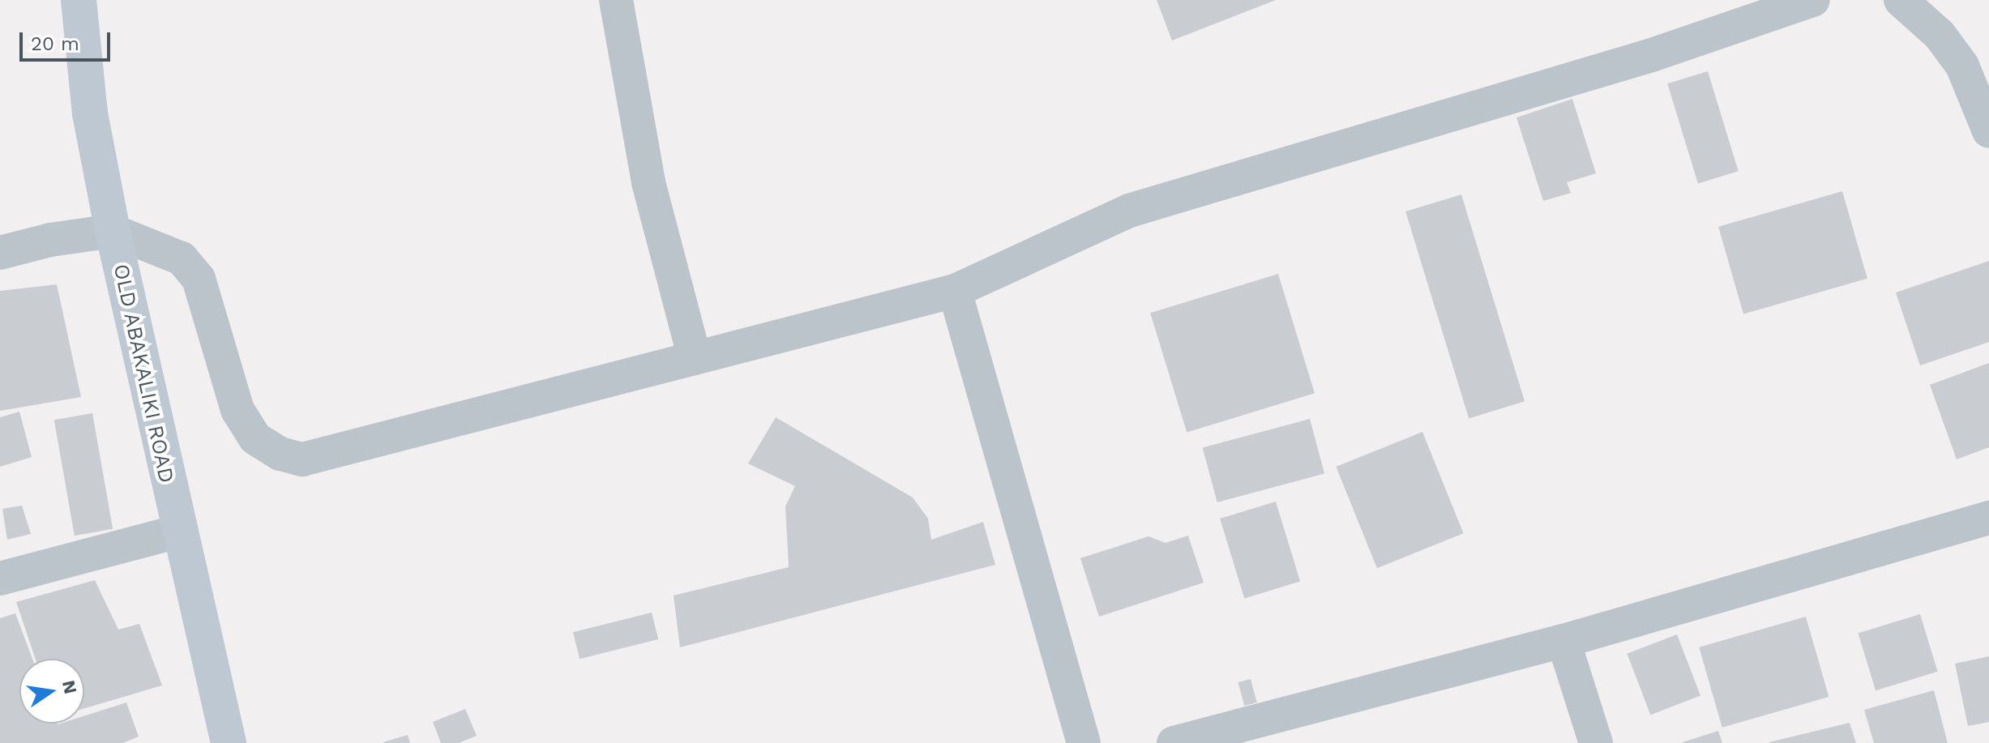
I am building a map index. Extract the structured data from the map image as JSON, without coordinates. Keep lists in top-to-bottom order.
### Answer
{
  "streets": {
    "main road": ["OLD ABAKALIKI ROAD"]
  },
  "scale_bar": "20 m",
  "north": "right"
}
